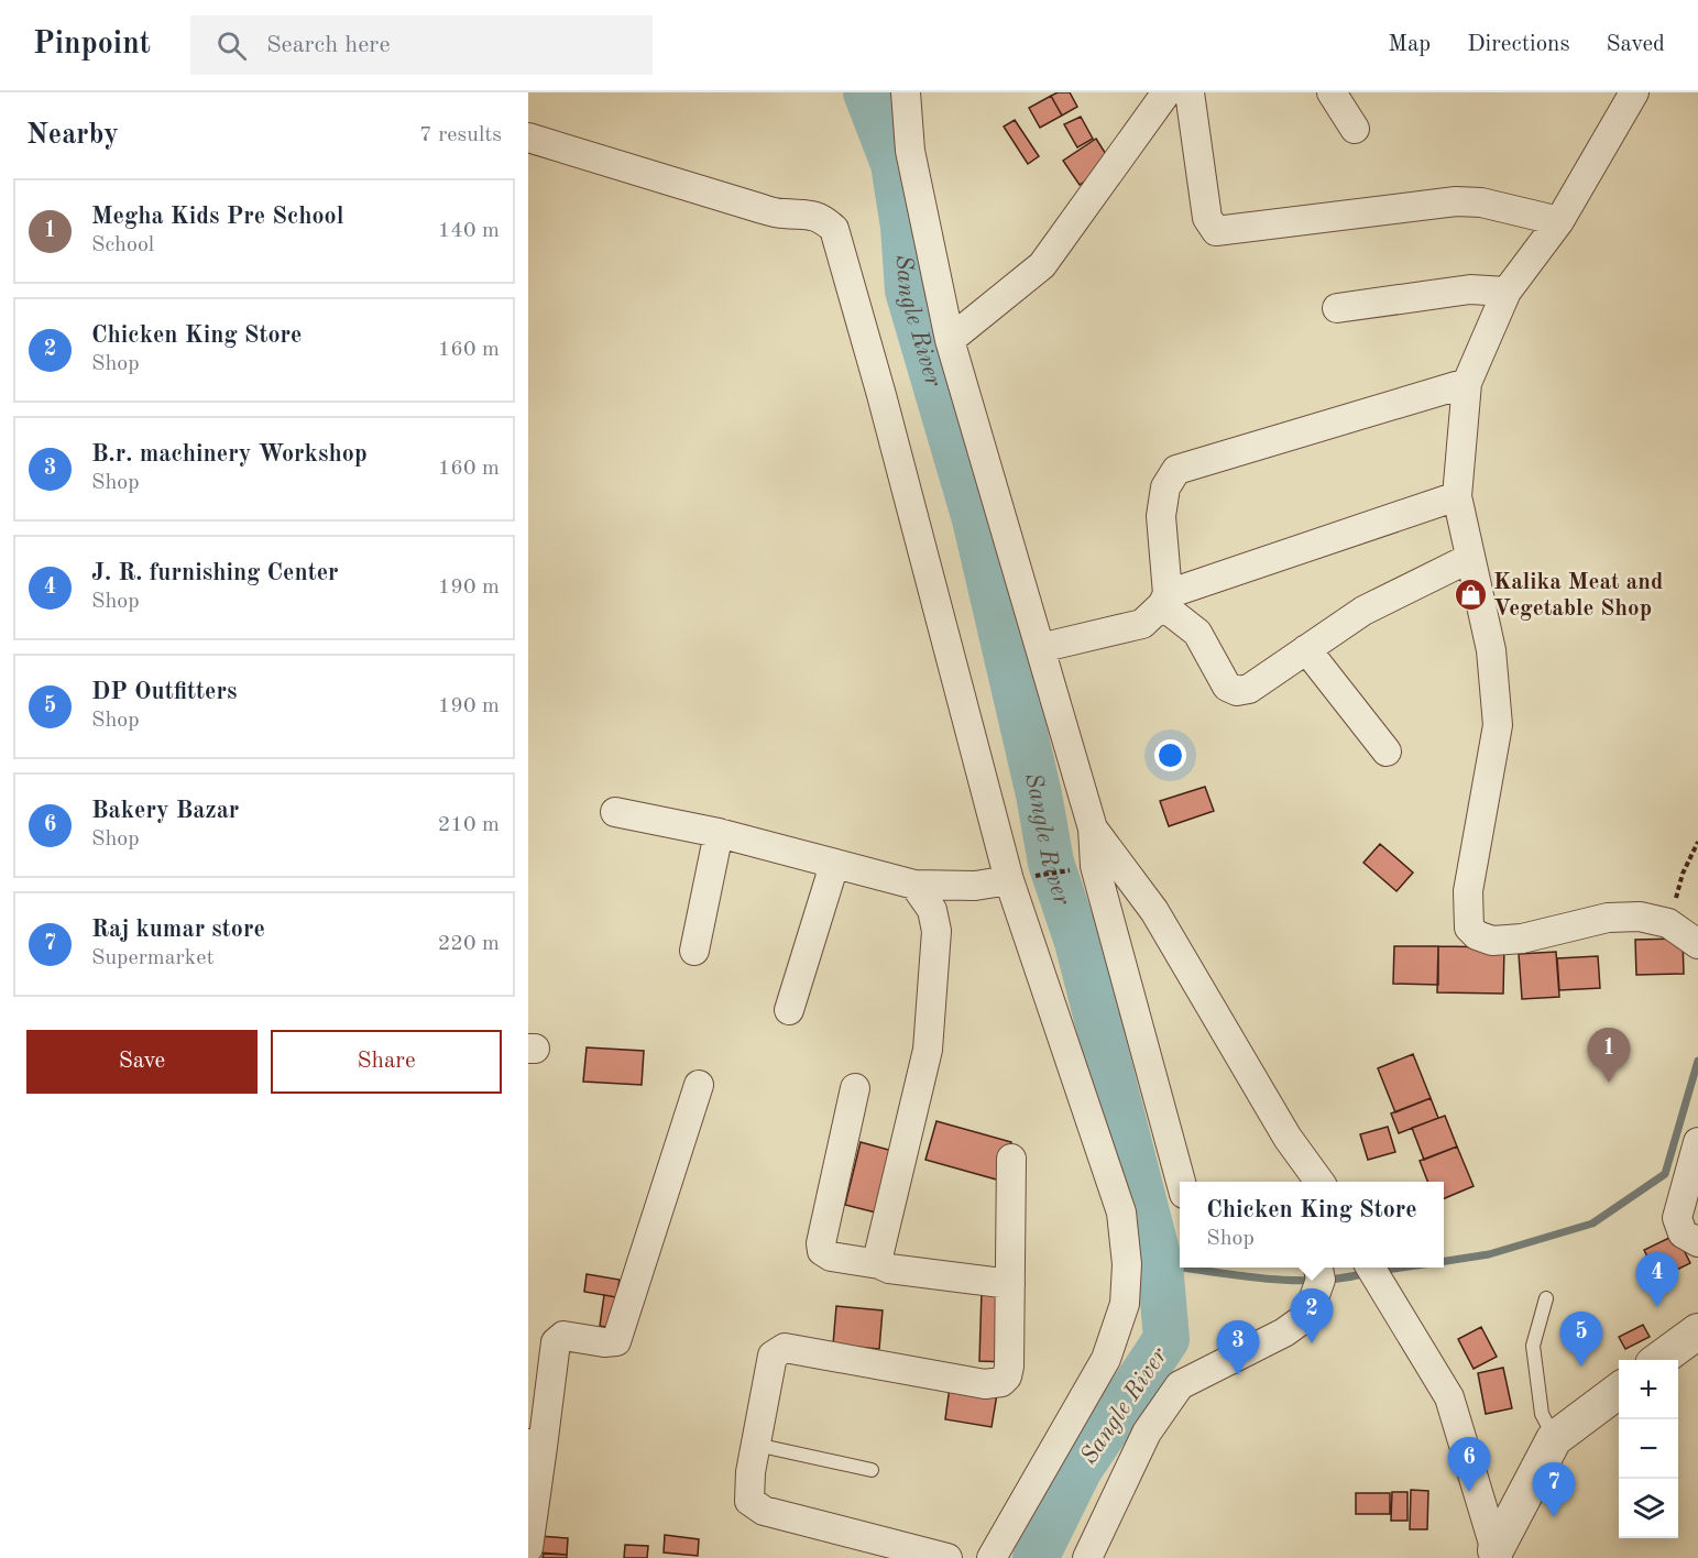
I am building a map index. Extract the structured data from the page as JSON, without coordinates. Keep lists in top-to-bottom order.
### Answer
{
  "water": ["Sangle River"],
  "places": {
    "shop": ["Kalika Meat and Vegetable Shop"]
  },
  "page": {
    "header": "Pinpoint",
    "search": "Search here",
    "nav": ["Map", "Directions", "Saved"],
    "heading": ["Nearby", "7 results"],
    "list": [
      {
        "mark": "1",
        "name": "Megha Kids Pre School",
        "note": "School",
        "value": "140 m"
      },
      {
        "mark": "2",
        "name": "Chicken King Store",
        "note": "Shop",
        "value": "160 m"
      },
      {
        "mark": "3",
        "name": "B.r. machinery Workshop",
        "note": "Shop",
        "value": "160 m"
      },
      {
        "mark": "4",
        "name": "J. R. furnishing Center",
        "note": "Shop",
        "value": "190 m"
      },
      {
        "mark": "5",
        "name": "DP Outfitters",
        "note": "Shop",
        "value": "190 m"
      },
      {
        "mark": "6",
        "name": "Bakery Bazar",
        "note": "Shop",
        "value": "210 m"
      },
      {
        "mark": "7",
        "name": "Raj kumar store",
        "note": "Supermarket",
        "value": "220 m"
      }
    ],
    "buttons": ["Save", "Share"],
    "pins": [
      "1",
      "4",
      "2",
      "5",
      "3",
      "6",
      "7"
    ],
    "popup": ["Chicken King Store", "Shop"],
    "map_buttons": ["+", "−"]
  }
}
